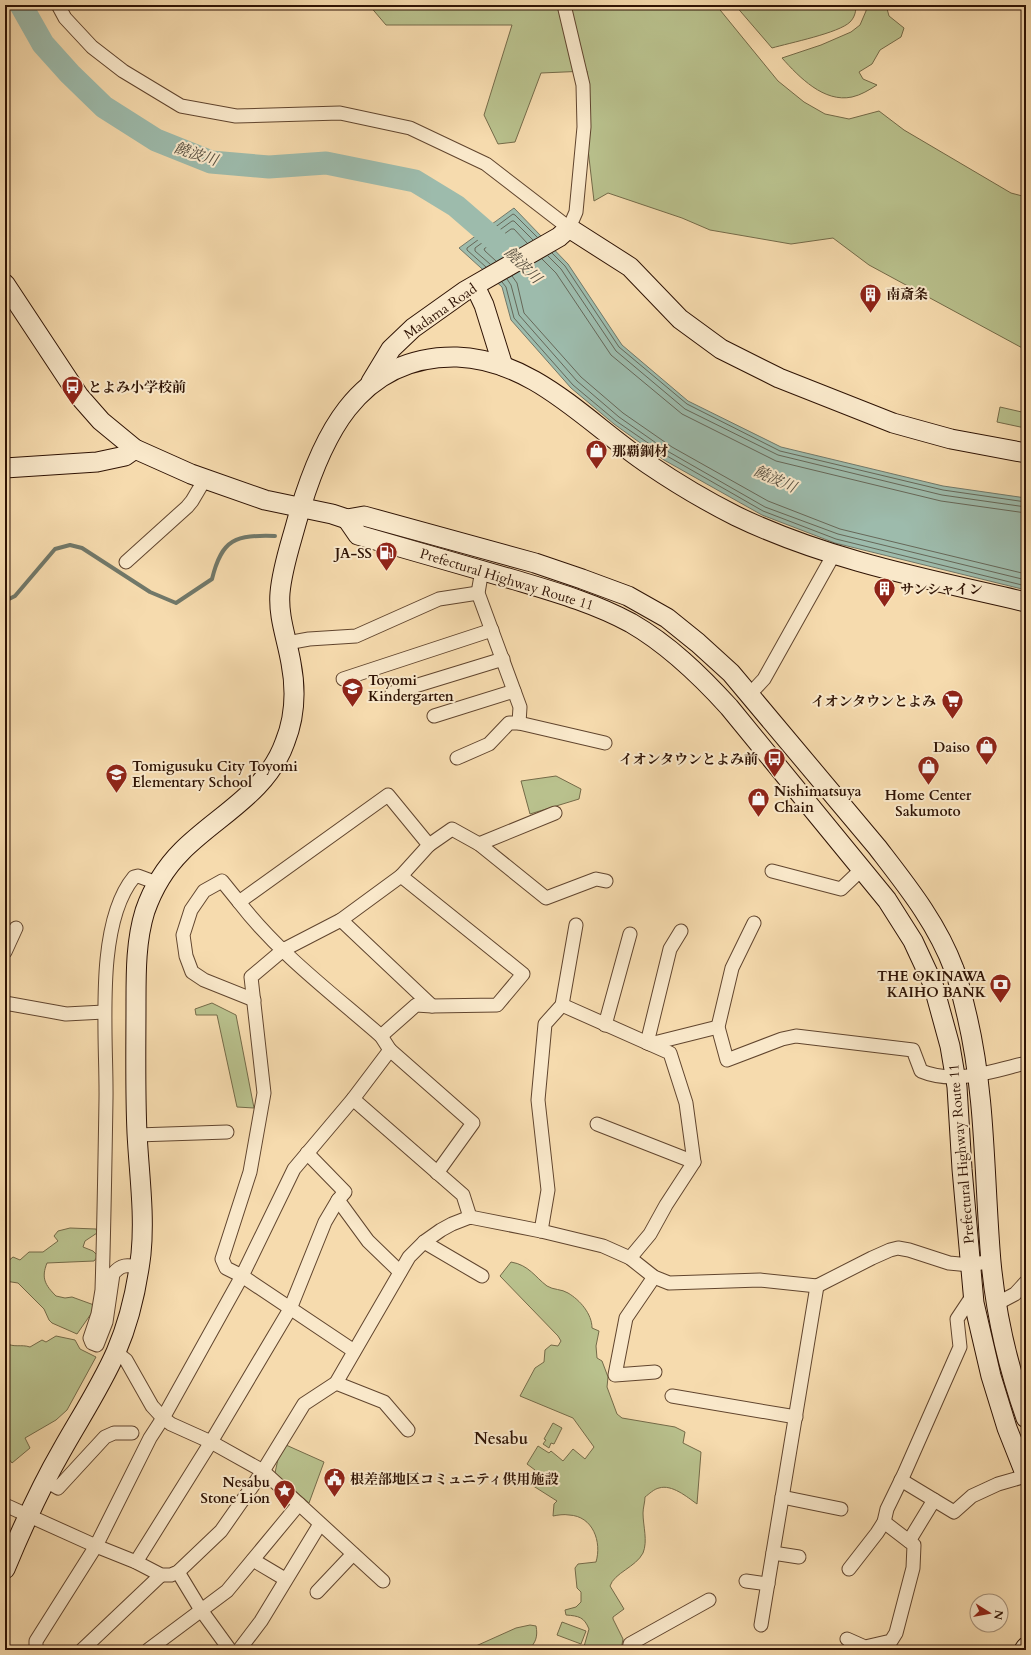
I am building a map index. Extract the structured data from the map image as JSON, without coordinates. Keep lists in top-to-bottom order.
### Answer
{
  "streets": {
    "main road": ["Madama Road", "Prefectural Highway Route 11"]
  },
  "districts": ["Nesabu"],
  "water": ["饒波川"],
  "places": {
    "building": ["南斎条", "サンシャイン"],
    "bus stop": ["とよみ小学校前", "イオンタウンとよみ前"],
    "shop": [
      "那覇鋼材",
      "Daiso",
      "Home Center Sakumoto",
      "Nishimatsuya Chain"
    ],
    "fuel station": ["JA-SS"],
    "school or university": ["Toyomi Kindergarten", "Tomigusuku City Toyomi Elementary School"],
    "supermarket": ["イオンタウンとよみ"],
    "bank": ["THE OKINAWA KAIHO BANK"],
    "public building": ["根差部地区コミュニティ供用施設"],
    "place": ["Nesabu Stone Lion"]
  },
  "north": "right"
}
